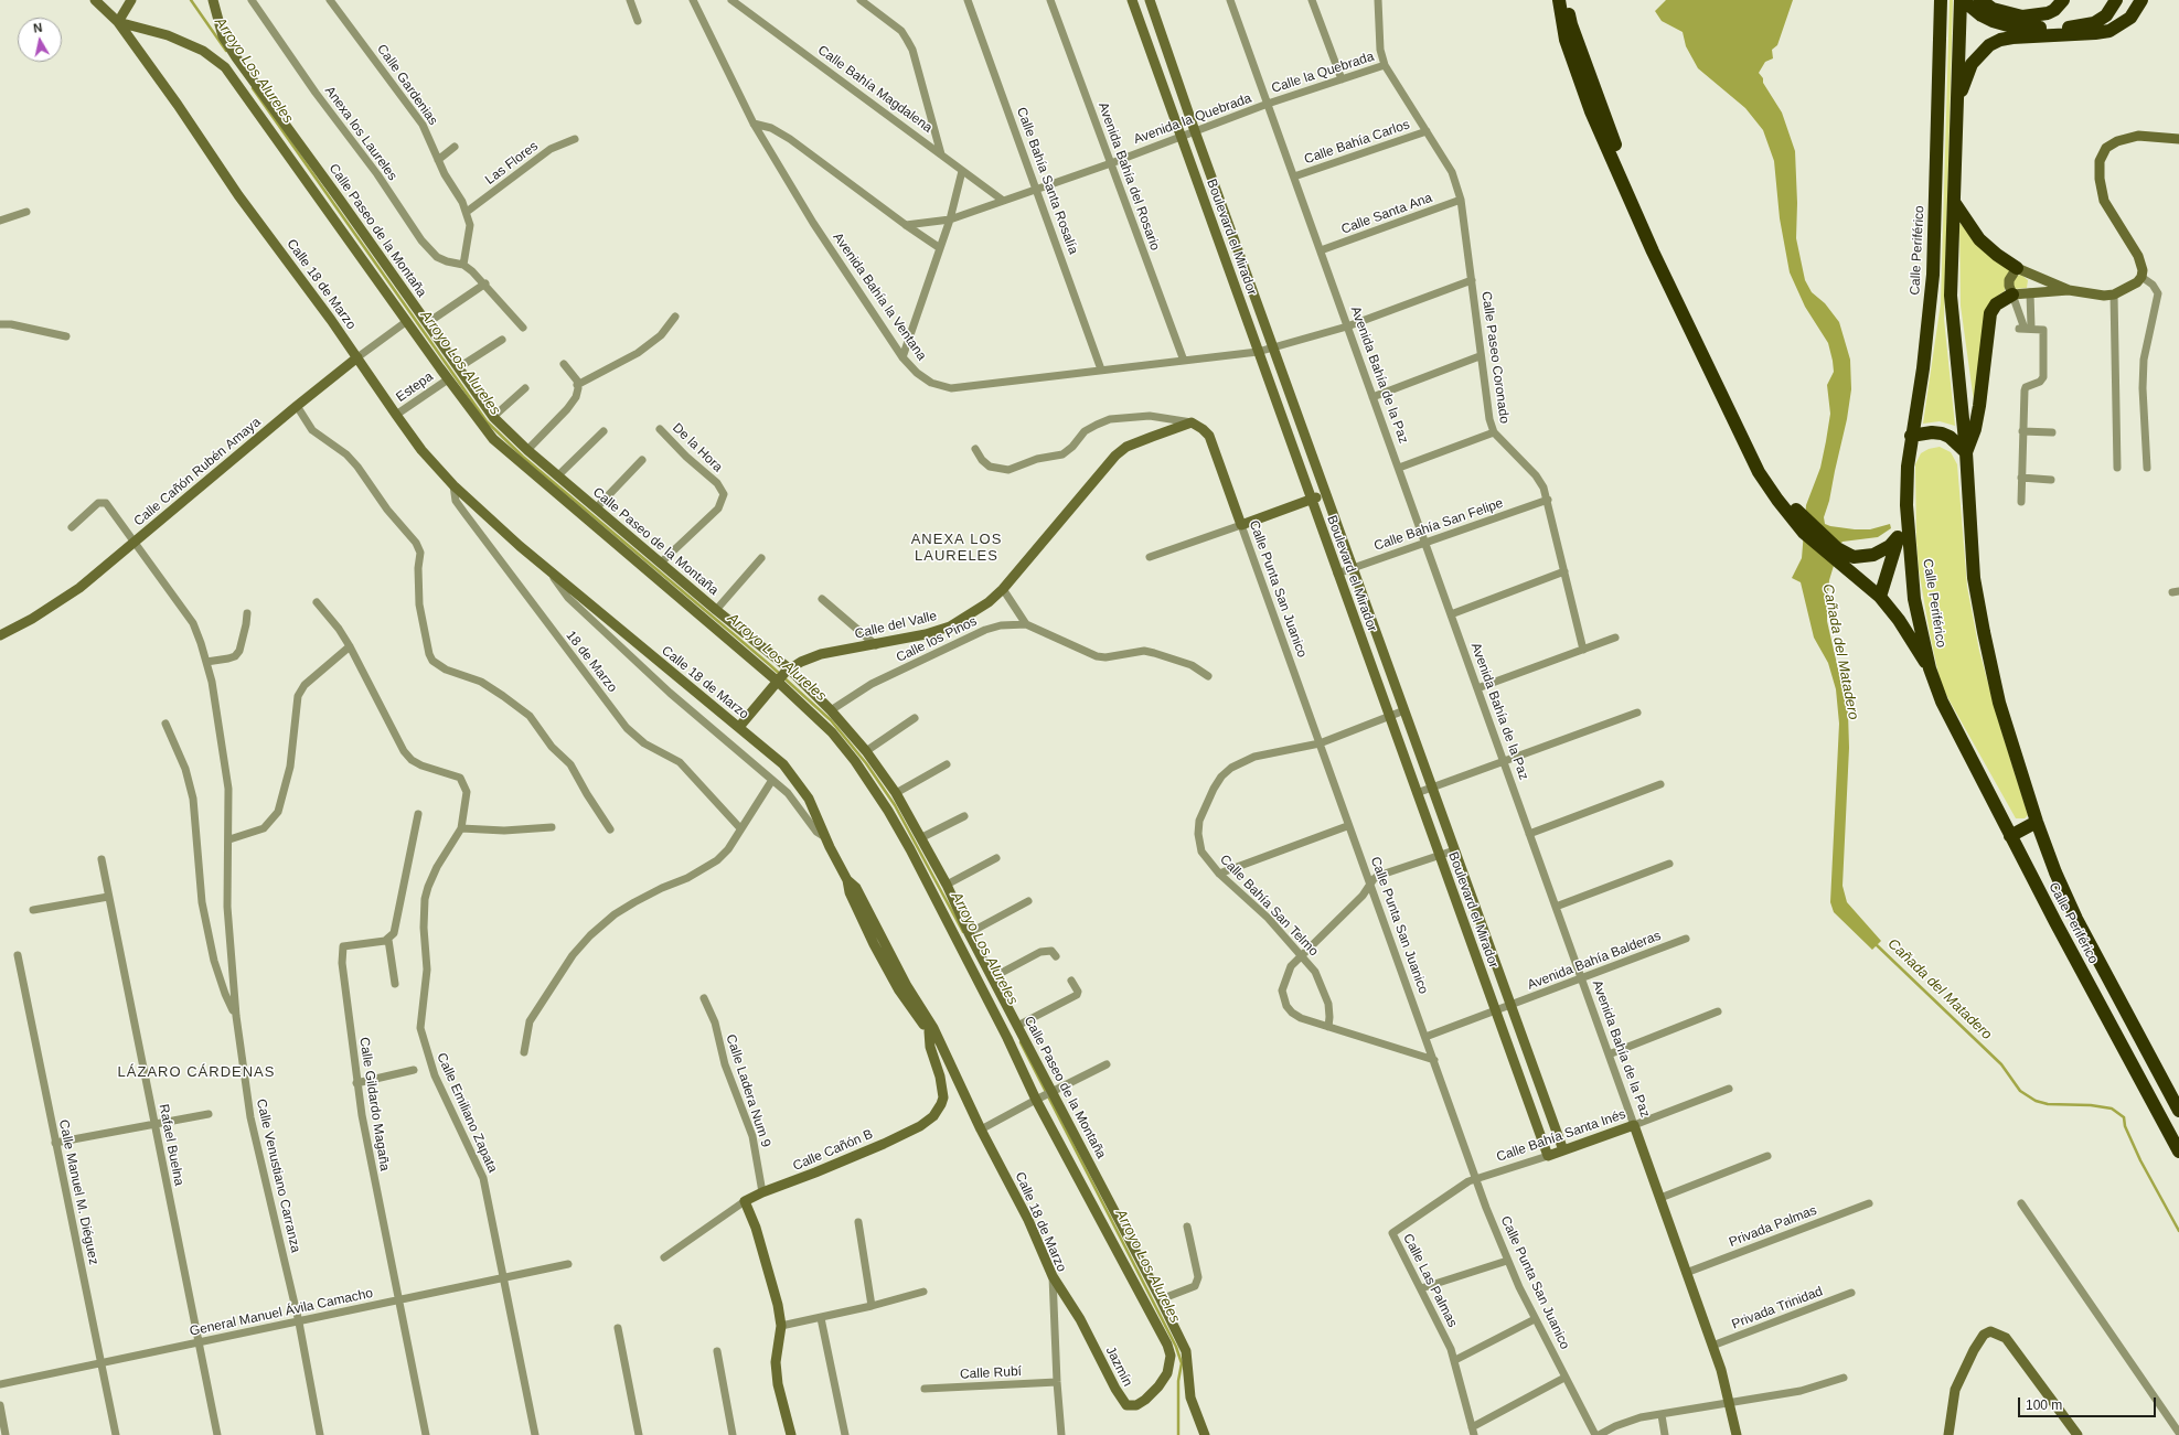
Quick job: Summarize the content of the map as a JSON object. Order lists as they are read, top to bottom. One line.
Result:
{"streets":{"highway":["Calle Periférico"],"main road":["Calle Paseo de la Montaña","Boulevard el Mirador","Calle 18 de Marzo","Avenida Bahía de la Paz","Calle Cañón Rubén Amaya","Calle Punta San Juanico","Calle del Valle","Calle Bahía Santa Inés","Calle Cañón B","Jazmín"],"street":["Calle la Quebrada","Calle Gardenias","Calle Bahía Magdalena","Avenida la Quebrada","Anexa los Laureles","Calle Bahía Carlos","Las Flores","Avenida Bahía del Rosario","Calle Bahía Santa Rosalía","Calle Santa Ana","Avenida Bahía la Ventana","Calle Paseo Coronado","Estepa","De la Hora","Calle Bahía San Felipe","Calle los Pinos","18 de Marzo","Calle Bahía San Telmo","Avenida Bahía Balderas","Calle Ladera Num 9","Calle Gildardo Magaña","Calle Emiliano Zapata","Rafael Buelna","Calle Venustiano Carranza","Calle Manuel M. Diéguez","Privada Palmas","Calle Las Palmas","Privada Trinidad","General Manuel Ávila Camacho","Calle Rubí"]},"crossings":[["Calle la Quebrada","Avenida la Quebrada"],["Calle la Quebrada","Calle Paseo Coronado"],["Calle la Quebrada","Avenida Bahía de la Paz"],["Calle Gardenias","Anexa los Laureles"],["Calle Gardenias","Las Flores"],["Calle Bahía Magdalena","Avenida la Quebrada"],["Avenida la Quebrada","Avenida Bahía del Rosario"],["Avenida la Quebrada","Calle Bahía Santa Rosalía"],["Avenida la Quebrada","Boulevard el Mirador"],["Avenida la Quebrada","Avenida Bahía de la Paz"],["Calle Bahía Carlos","Calle Paseo Coronado"],["Calle Bahía Carlos","Avenida Bahía de la Paz"],["Avenida Bahía del Rosario","Avenida Bahía la Ventana"],["Calle Bahía Santa Rosalía","Avenida Bahía la Ventana"],["Calle Santa Ana","Calle Paseo Coronado"],["Calle Santa Ana","Avenida Bahía de la Paz"],["Calle Paseo de la Montaña","Calle 18 de Marzo"],["Calle Paseo de la Montaña","Estepa"],["Calle Paseo de la Montaña","De la Hora"],["Calle Paseo de la Montaña","Calle Cañón Rubén Amaya"],["Calle Paseo de la Montaña","Calle del Valle"],["Calle Paseo de la Montaña","Calle los Pinos"],["Calle Paseo de la Montaña","Jazmín"],["Boulevard el Mirador","Avenida Bahía la Ventana"],["Boulevard el Mirador","Calle Bahía San Felipe"],["Boulevard el Mirador","Calle Bahía San Telmo"],["Boulevard el Mirador","Avenida Bahía Balderas"],["Boulevard el Mirador","Calle Bahía Santa Inés"],["Calle 18 de Marzo","Estepa"],["Calle 18 de Marzo","Calle Cañón Rubén Amaya"],["Calle 18 de Marzo","Calle del Valle"],["Calle 18 de Marzo","18 de Marzo"],["Calle 18 de Marzo","Calle Cañón B"],["Calle 18 de Marzo","Jazmín"],["Calle 18 de Marzo","Calle Rubí"],["Avenida Bahía la Ventana","Calle Paseo Coronado"],["Avenida Bahía la Ventana","Avenida Bahía de la Paz"],["Calle Paseo Coronado","Calle Bahía San Felipe"],["Avenida Bahía de la Paz","Calle Bahía San Felipe"],["Avenida Bahía de la Paz","Avenida Bahía Balderas"],["Avenida Bahía de la Paz","Calle Bahía Santa Inés"],["Avenida Bahía de la Paz","Privada Palmas"],["Avenida Bahía de la Paz","Privada Trinidad"],["Calle Cañón Rubén Amaya","Calle Venustiano Carranza"],["Calle Punta San Juanico","Calle del Valle"],["Calle Punta San Juanico","Calle Bahía San Telmo"],["Calle Punta San Juanico","Avenida Bahía Balderas"],["Calle Punta San Juanico","Calle Bahía Santa Inés"],["Calle Punta San Juanico","Calle Las Palmas"],["Calle Ladera Num 9","Calle Cañón B"],["Calle Gildardo Magaña","General Manuel Ávila Camacho"],["Calle Emiliano Zapata","General Manuel Ávila Camacho"],["Calle Bahía Santa Inés","Calle Las Palmas"],["Rafael Buelna","General Manuel Ávila Camacho"],["Calle Venustiano Carranza","General Manuel Ávila Camacho"],["Calle Manuel M. Diéguez","General Manuel Ávila Camacho"]],"districts":["ANEXA LOS LAURELES","LÁZARO CÁRDENAS"],"water":["Arroyo Los Alureles","Cañada del Matadero"],"scale_bar":"100 m","north":"top"}
